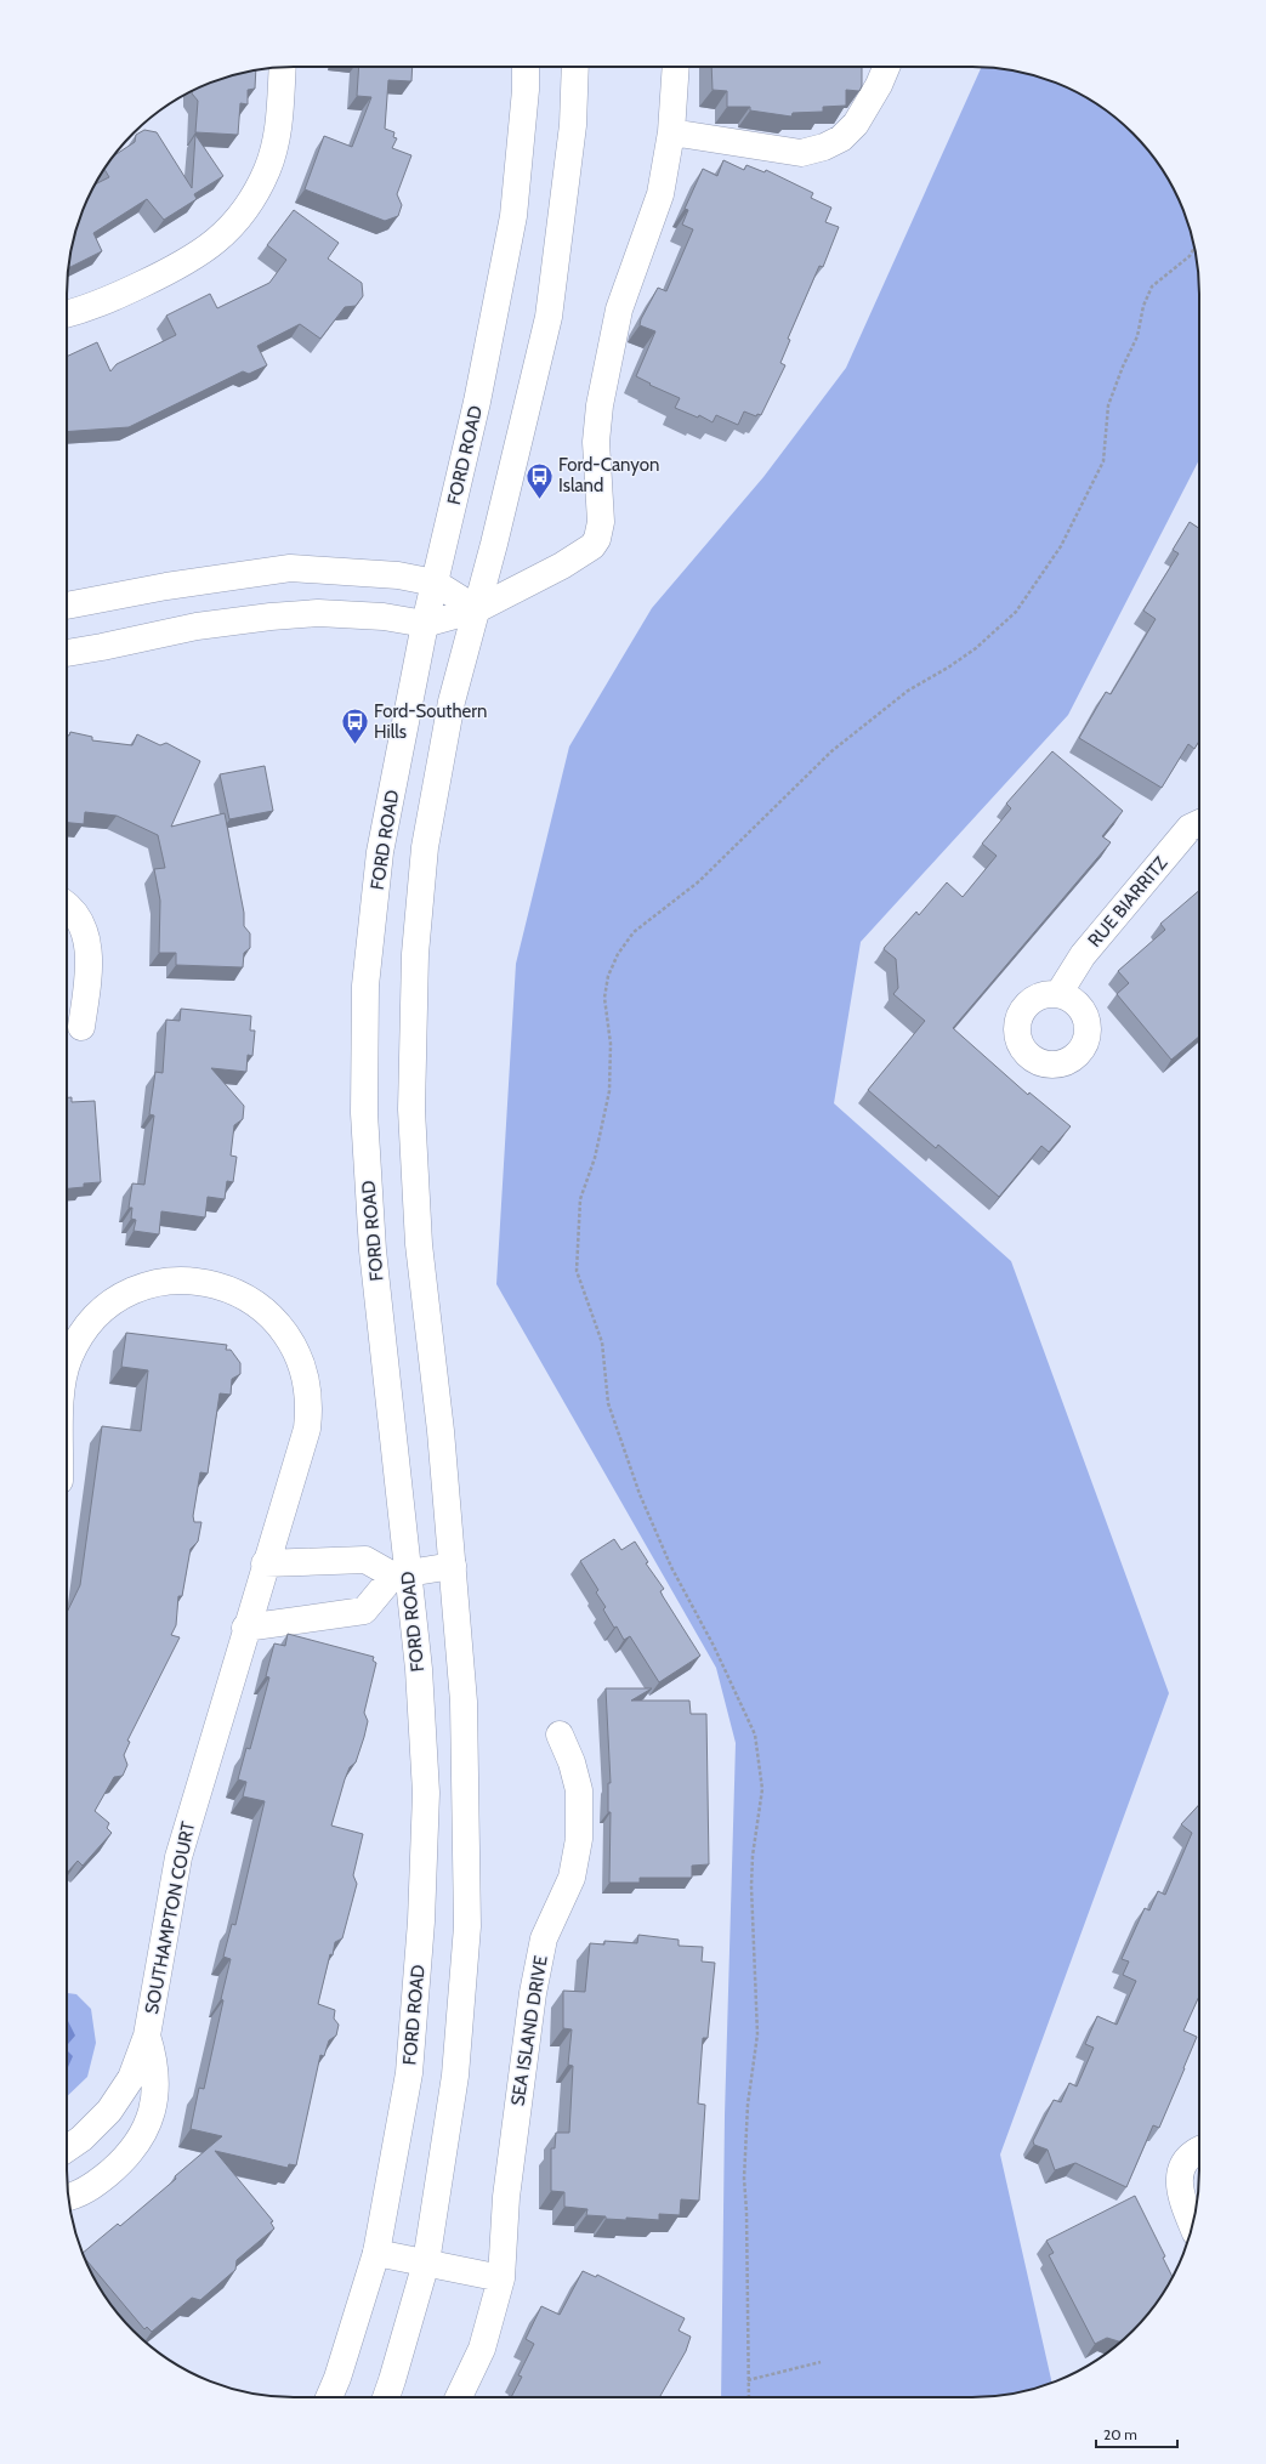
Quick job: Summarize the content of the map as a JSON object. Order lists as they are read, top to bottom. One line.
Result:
{"streets":{"street":["FORD ROAD","RUE BIARRITZ","SOUTHAMPTON COURT","SEA ISLAND DRIVE"]},"places":{"bus stop":["Ford-Canyon Island","Ford-Southern Hills"]},"scale_bar":"20 m"}
